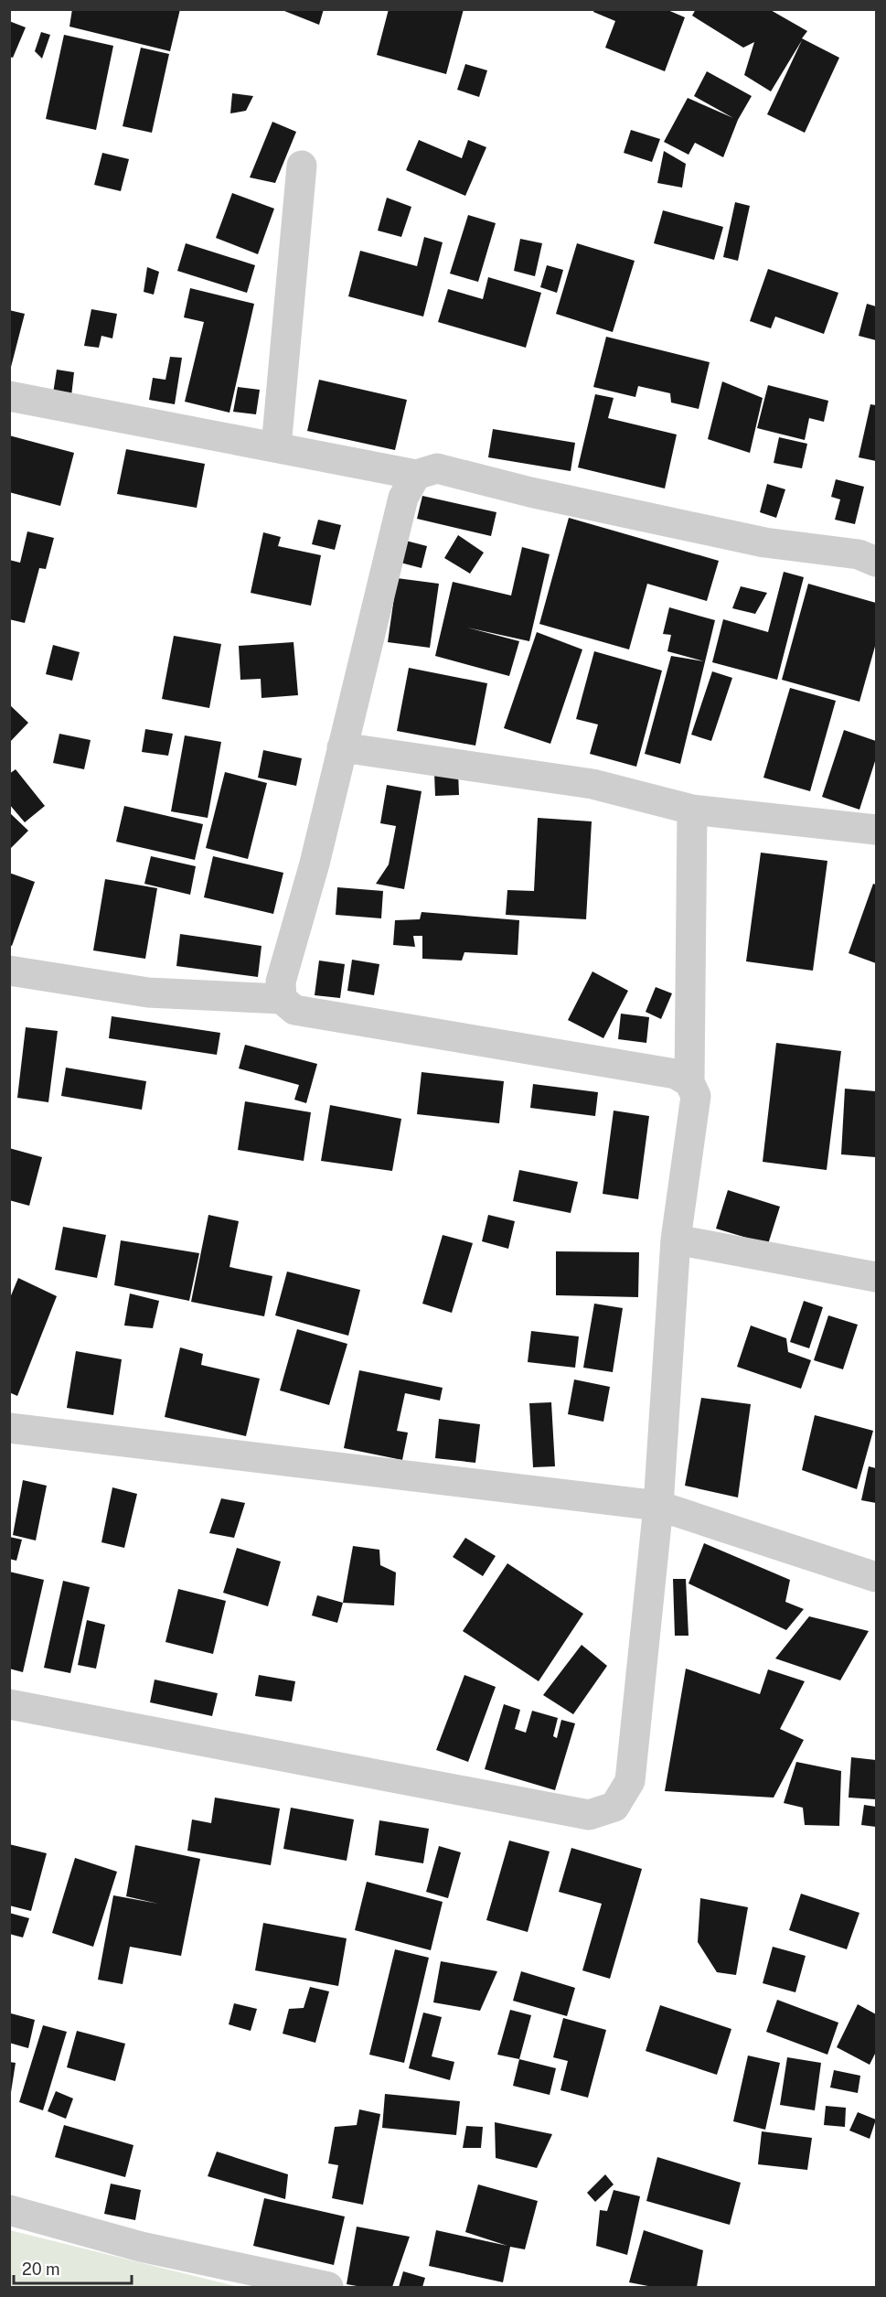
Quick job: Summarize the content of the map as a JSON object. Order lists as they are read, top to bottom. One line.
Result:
{"scale_bar":"20 m"}
